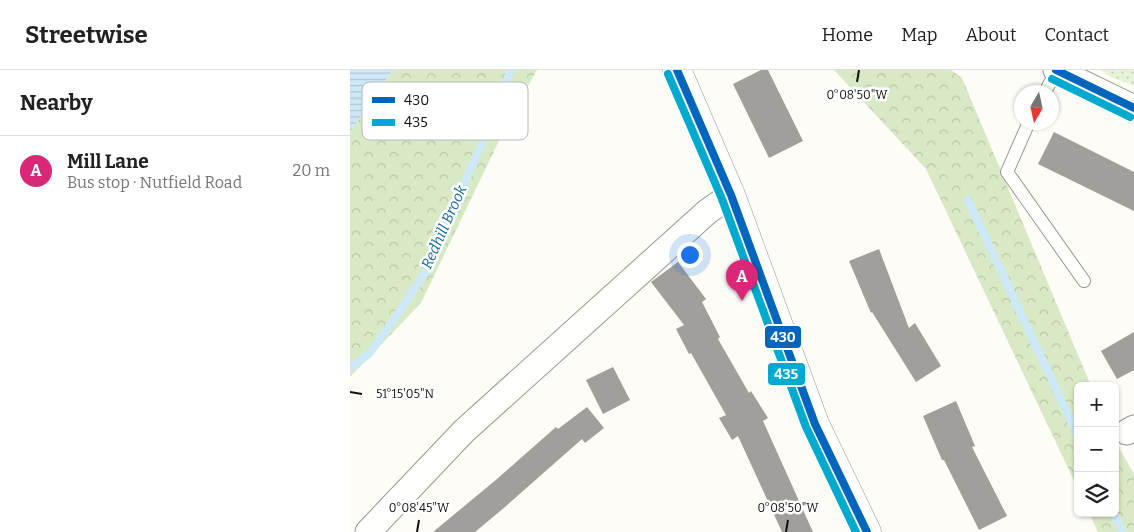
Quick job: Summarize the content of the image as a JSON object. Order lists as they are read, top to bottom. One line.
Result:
{"water":["Redhill Brook"],"lines":["transit line 430","transit line 435"],"legend":["430","435"],"north":"bottom","page":{"header":"Streetwise","nav":["Home","Map","About","Contact"],"heading":"Nearby","list":[{"mark":"A","name":"Mill Lane","note":"Bus stop · Nutfield Road","value":"20 m"}],"pins":"A","map_buttons":["+","−"]},"coordinates":["0°08'50\"W","51°15'05\"N","0°08'45\"W"]}
